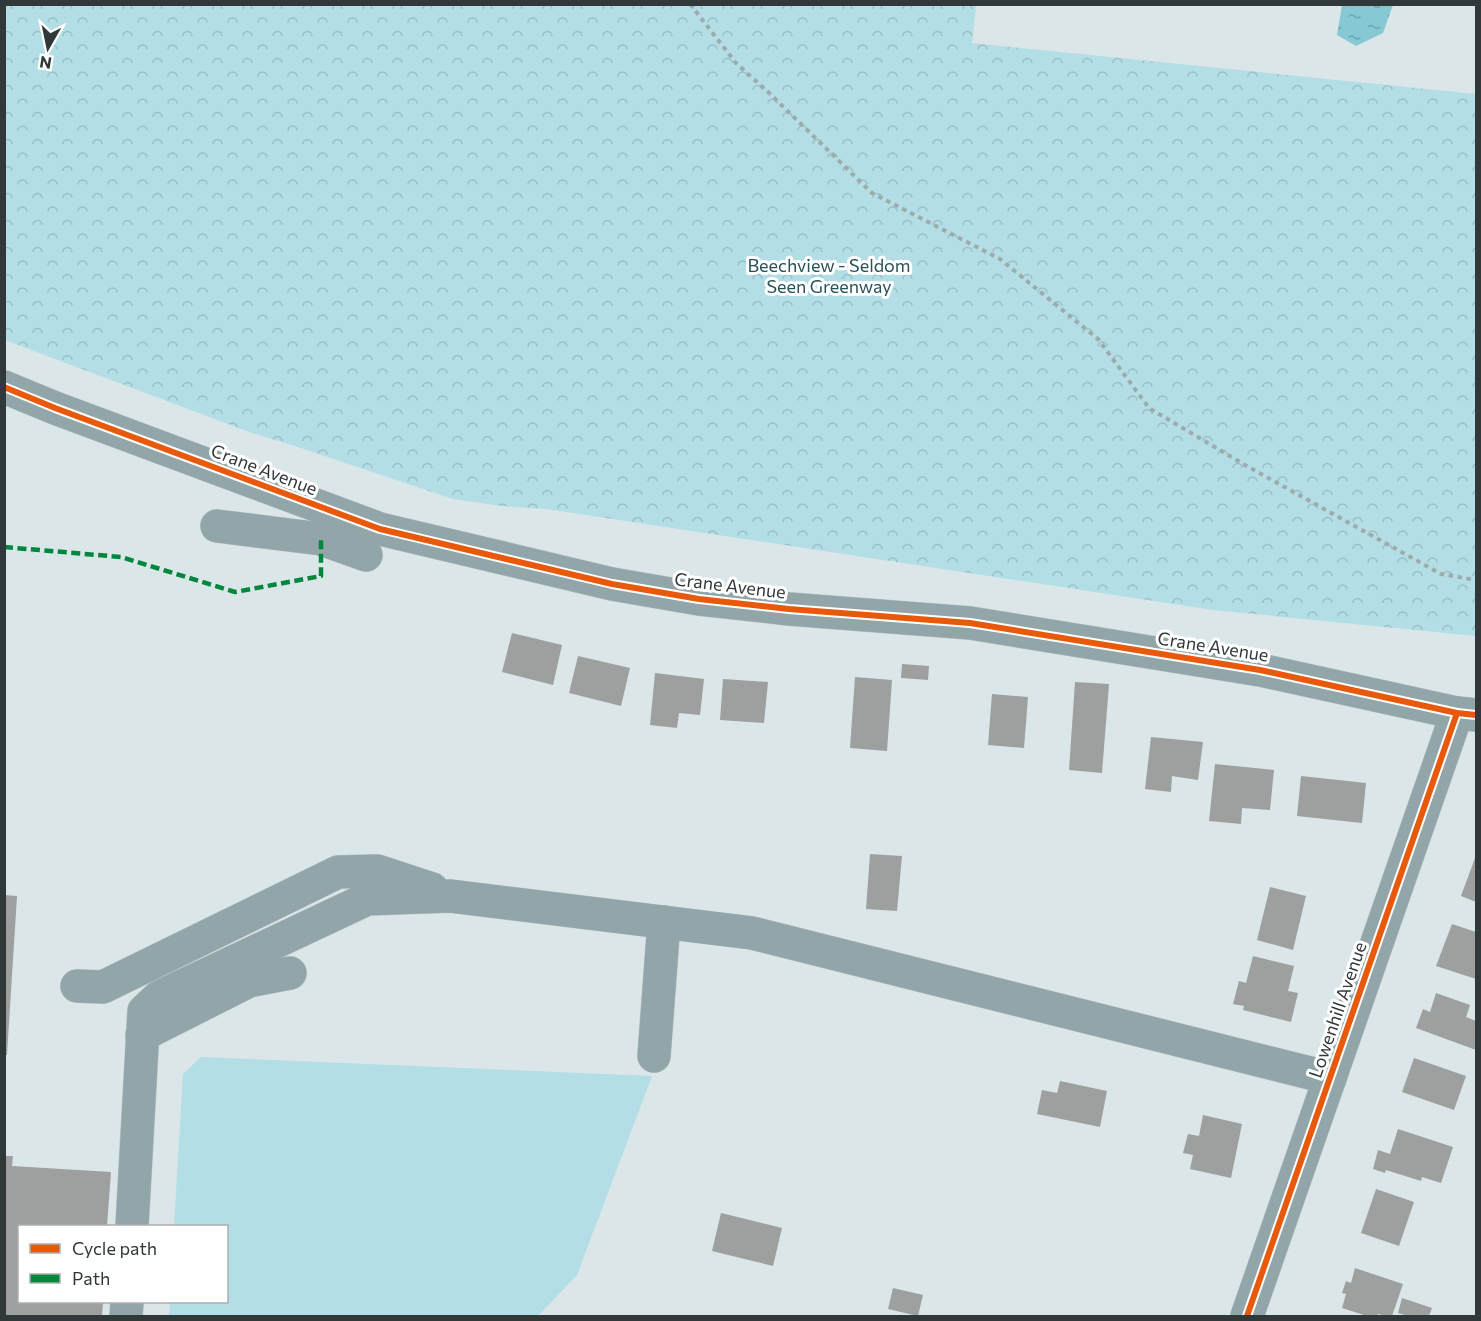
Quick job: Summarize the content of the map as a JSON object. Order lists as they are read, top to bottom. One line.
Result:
{"streets":{"street":["Crane Avenue","Lowenhill Avenue"]},"crossings":[["Crane Avenue","Lowenhill Avenue"]],"parks":["Beechview - Seldom Seen Greenway"],"legend":["Cycle path","Path"],"north":"bottom"}
